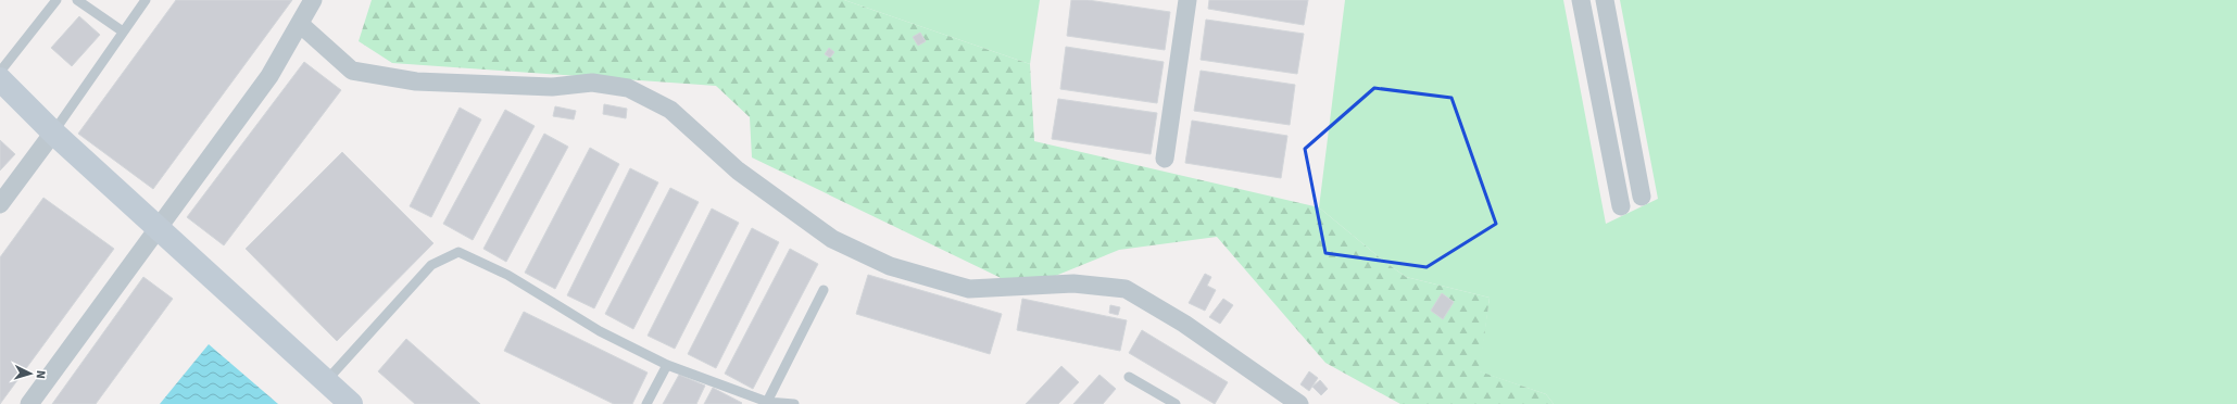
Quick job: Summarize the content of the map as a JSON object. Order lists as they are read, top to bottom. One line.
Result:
{"north":"right"}
